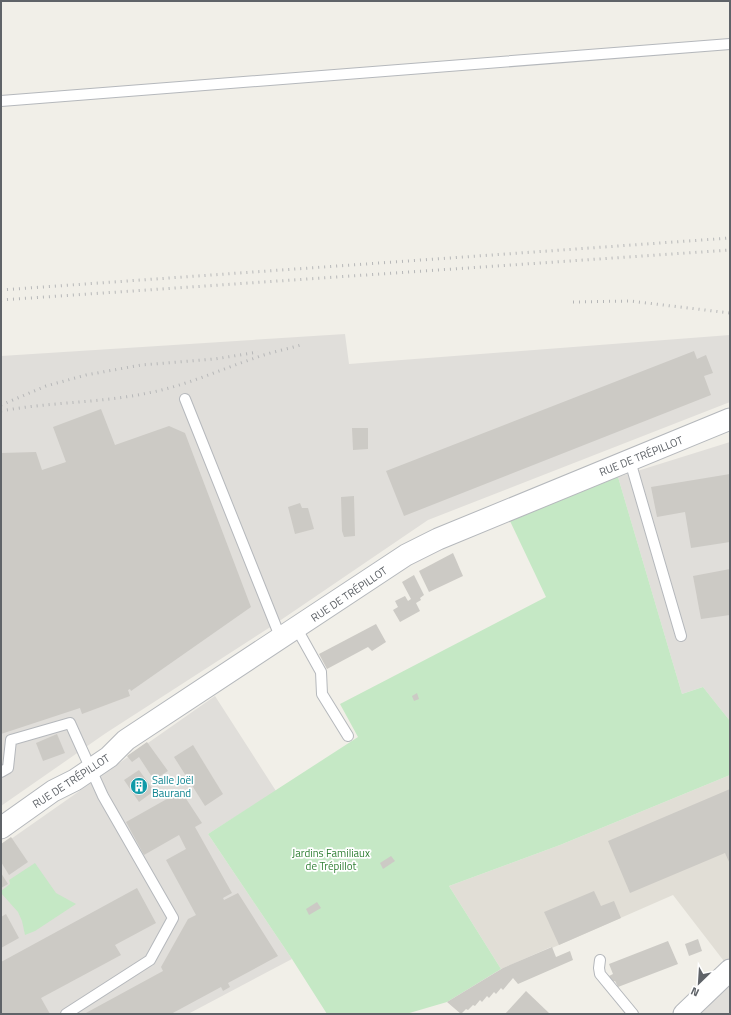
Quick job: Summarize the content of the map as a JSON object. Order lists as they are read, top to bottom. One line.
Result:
{"streets":{"street":["RUE DE TRÉPILLOT"]},"parks":["Jardins Familiaux de Trépillot"],"places":{"building":["Salle Joël Baurand"]},"north":"bottom left"}
